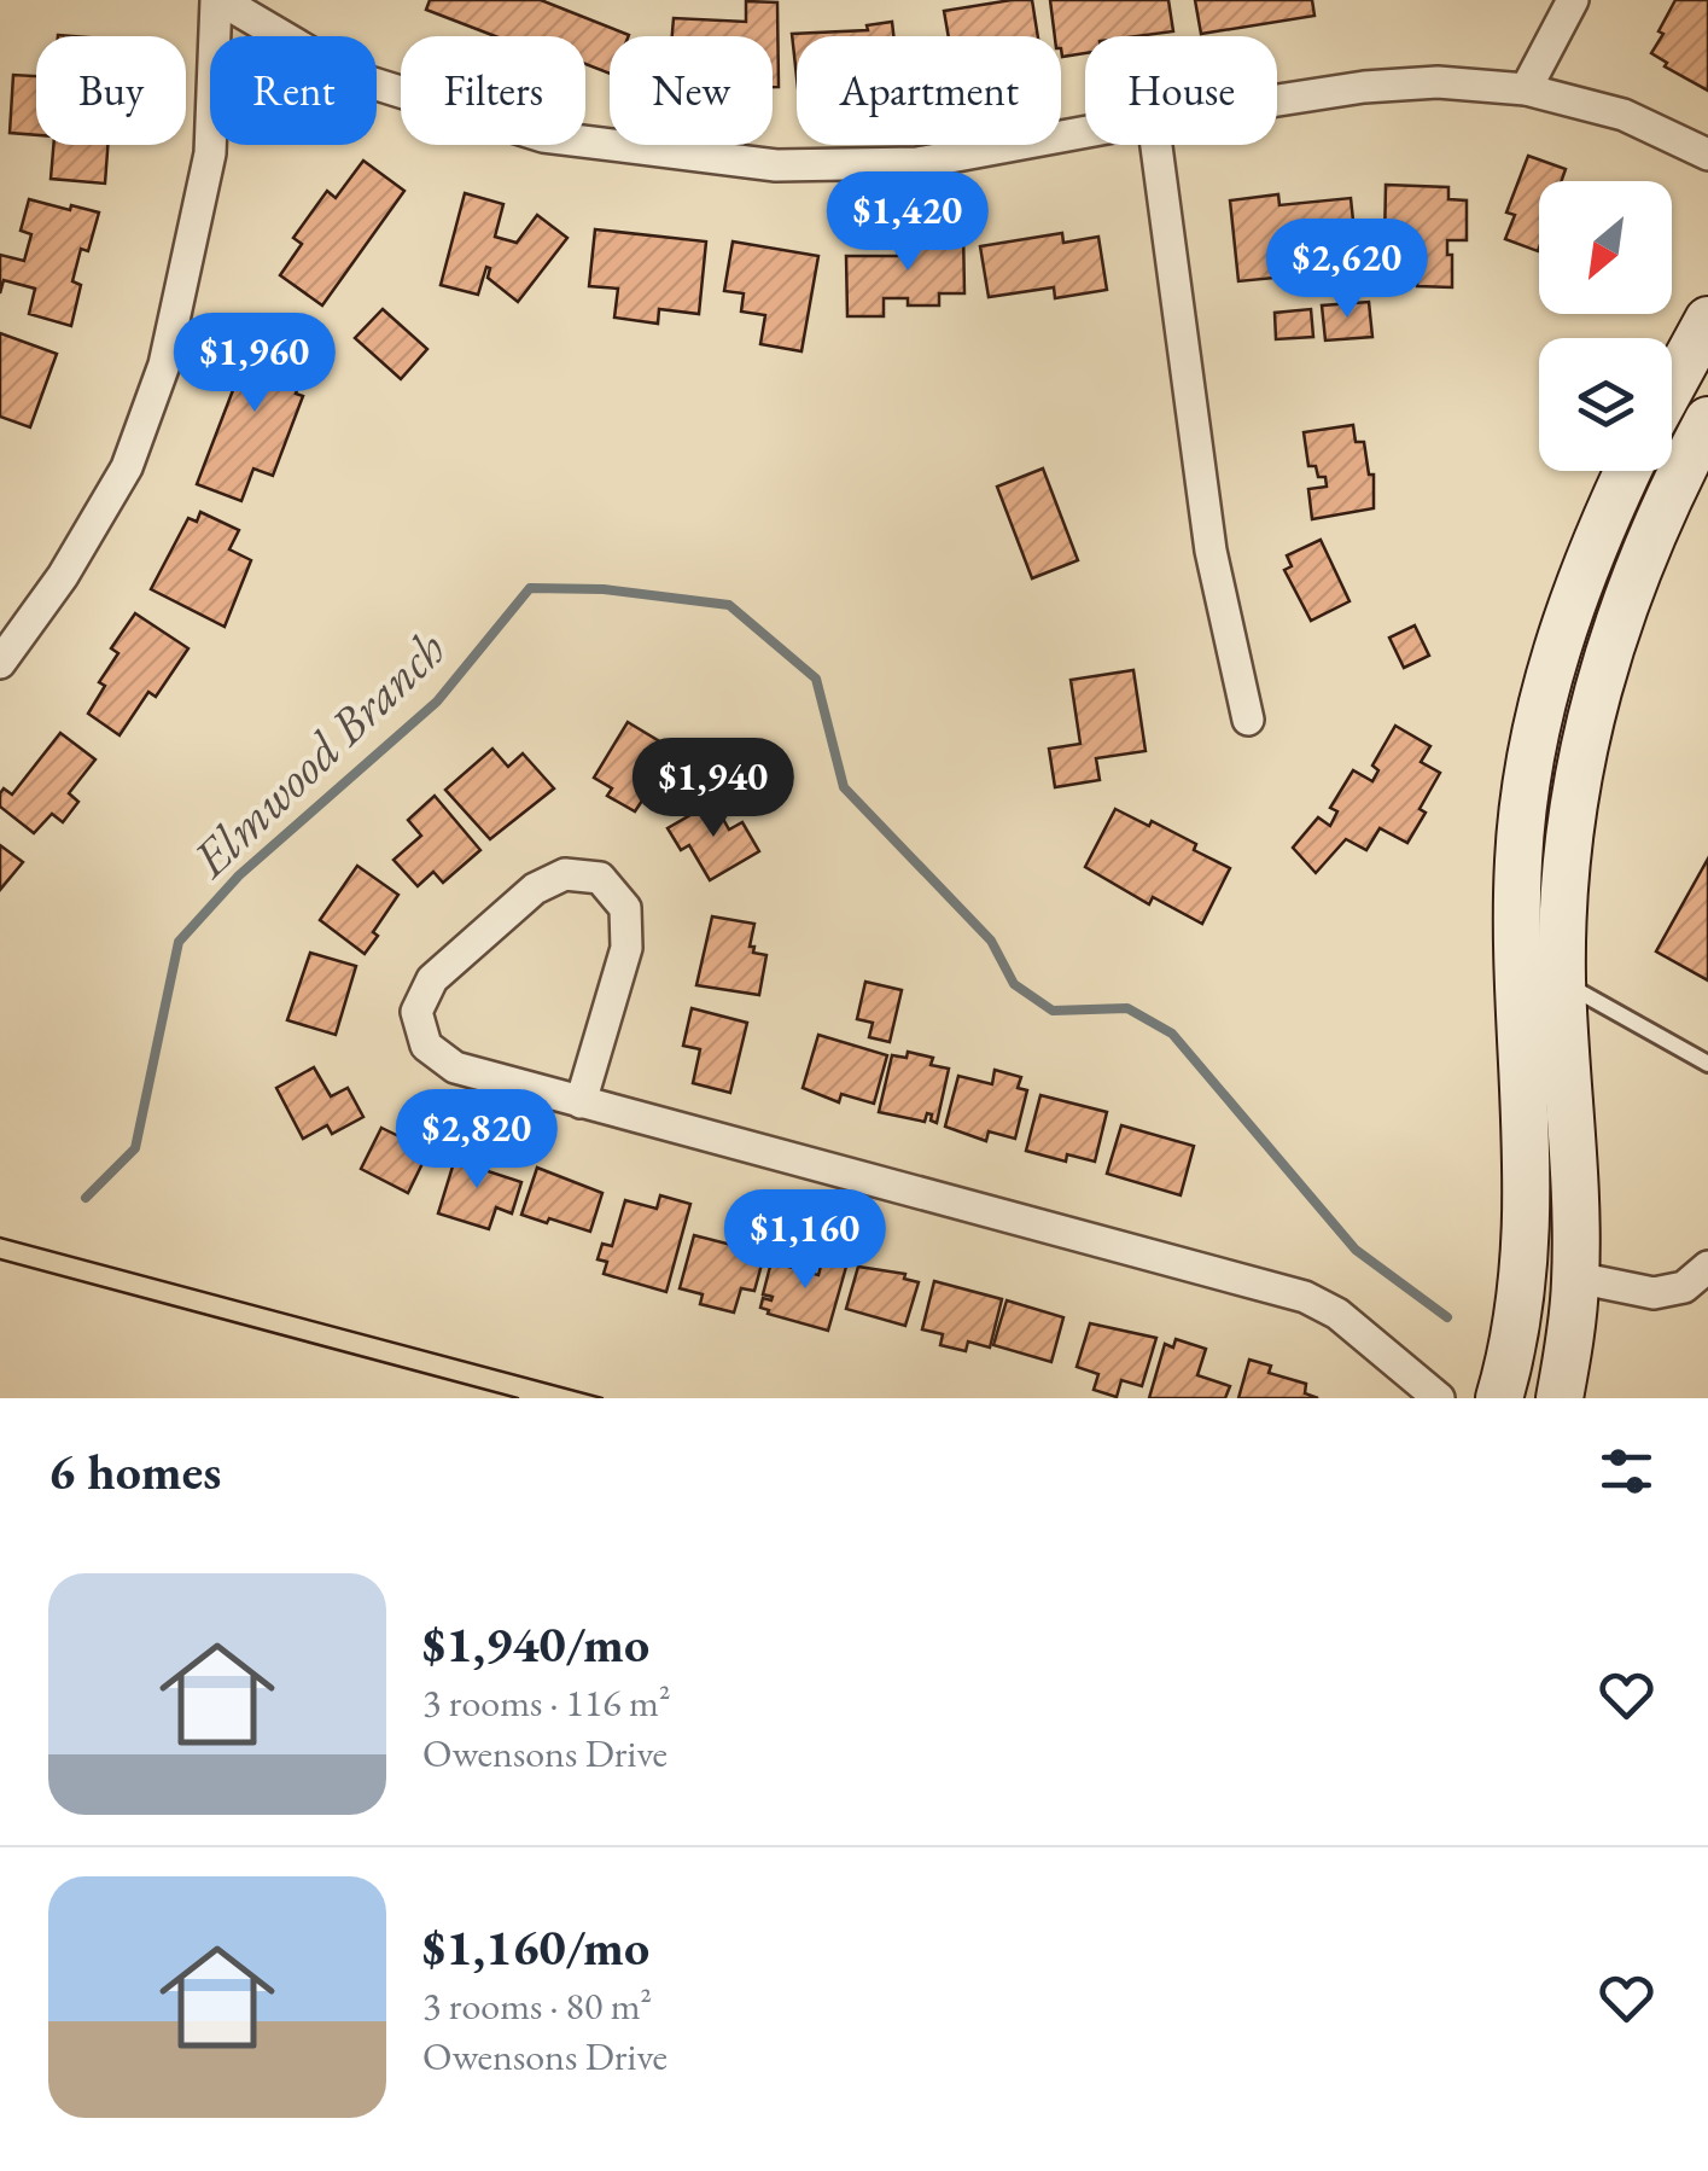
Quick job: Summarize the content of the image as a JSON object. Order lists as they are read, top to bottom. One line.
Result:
{"water":["Elmwood Branch"],"north":"bottom left","page":{"chip":["Buy","Rent","Filters","New","Apartment","House"],"price":["$1,420","$2,620","$1,960","$1,940","$2,820","$1,160"],"heading":"6 homes","list":[{"name":"$1,940/mo","note":"3 rooms · 116 m² · Owensons Drive"},{"name":"$1,160/mo","note":"3 rooms · 80 m² · Owensons Drive"}]}}
